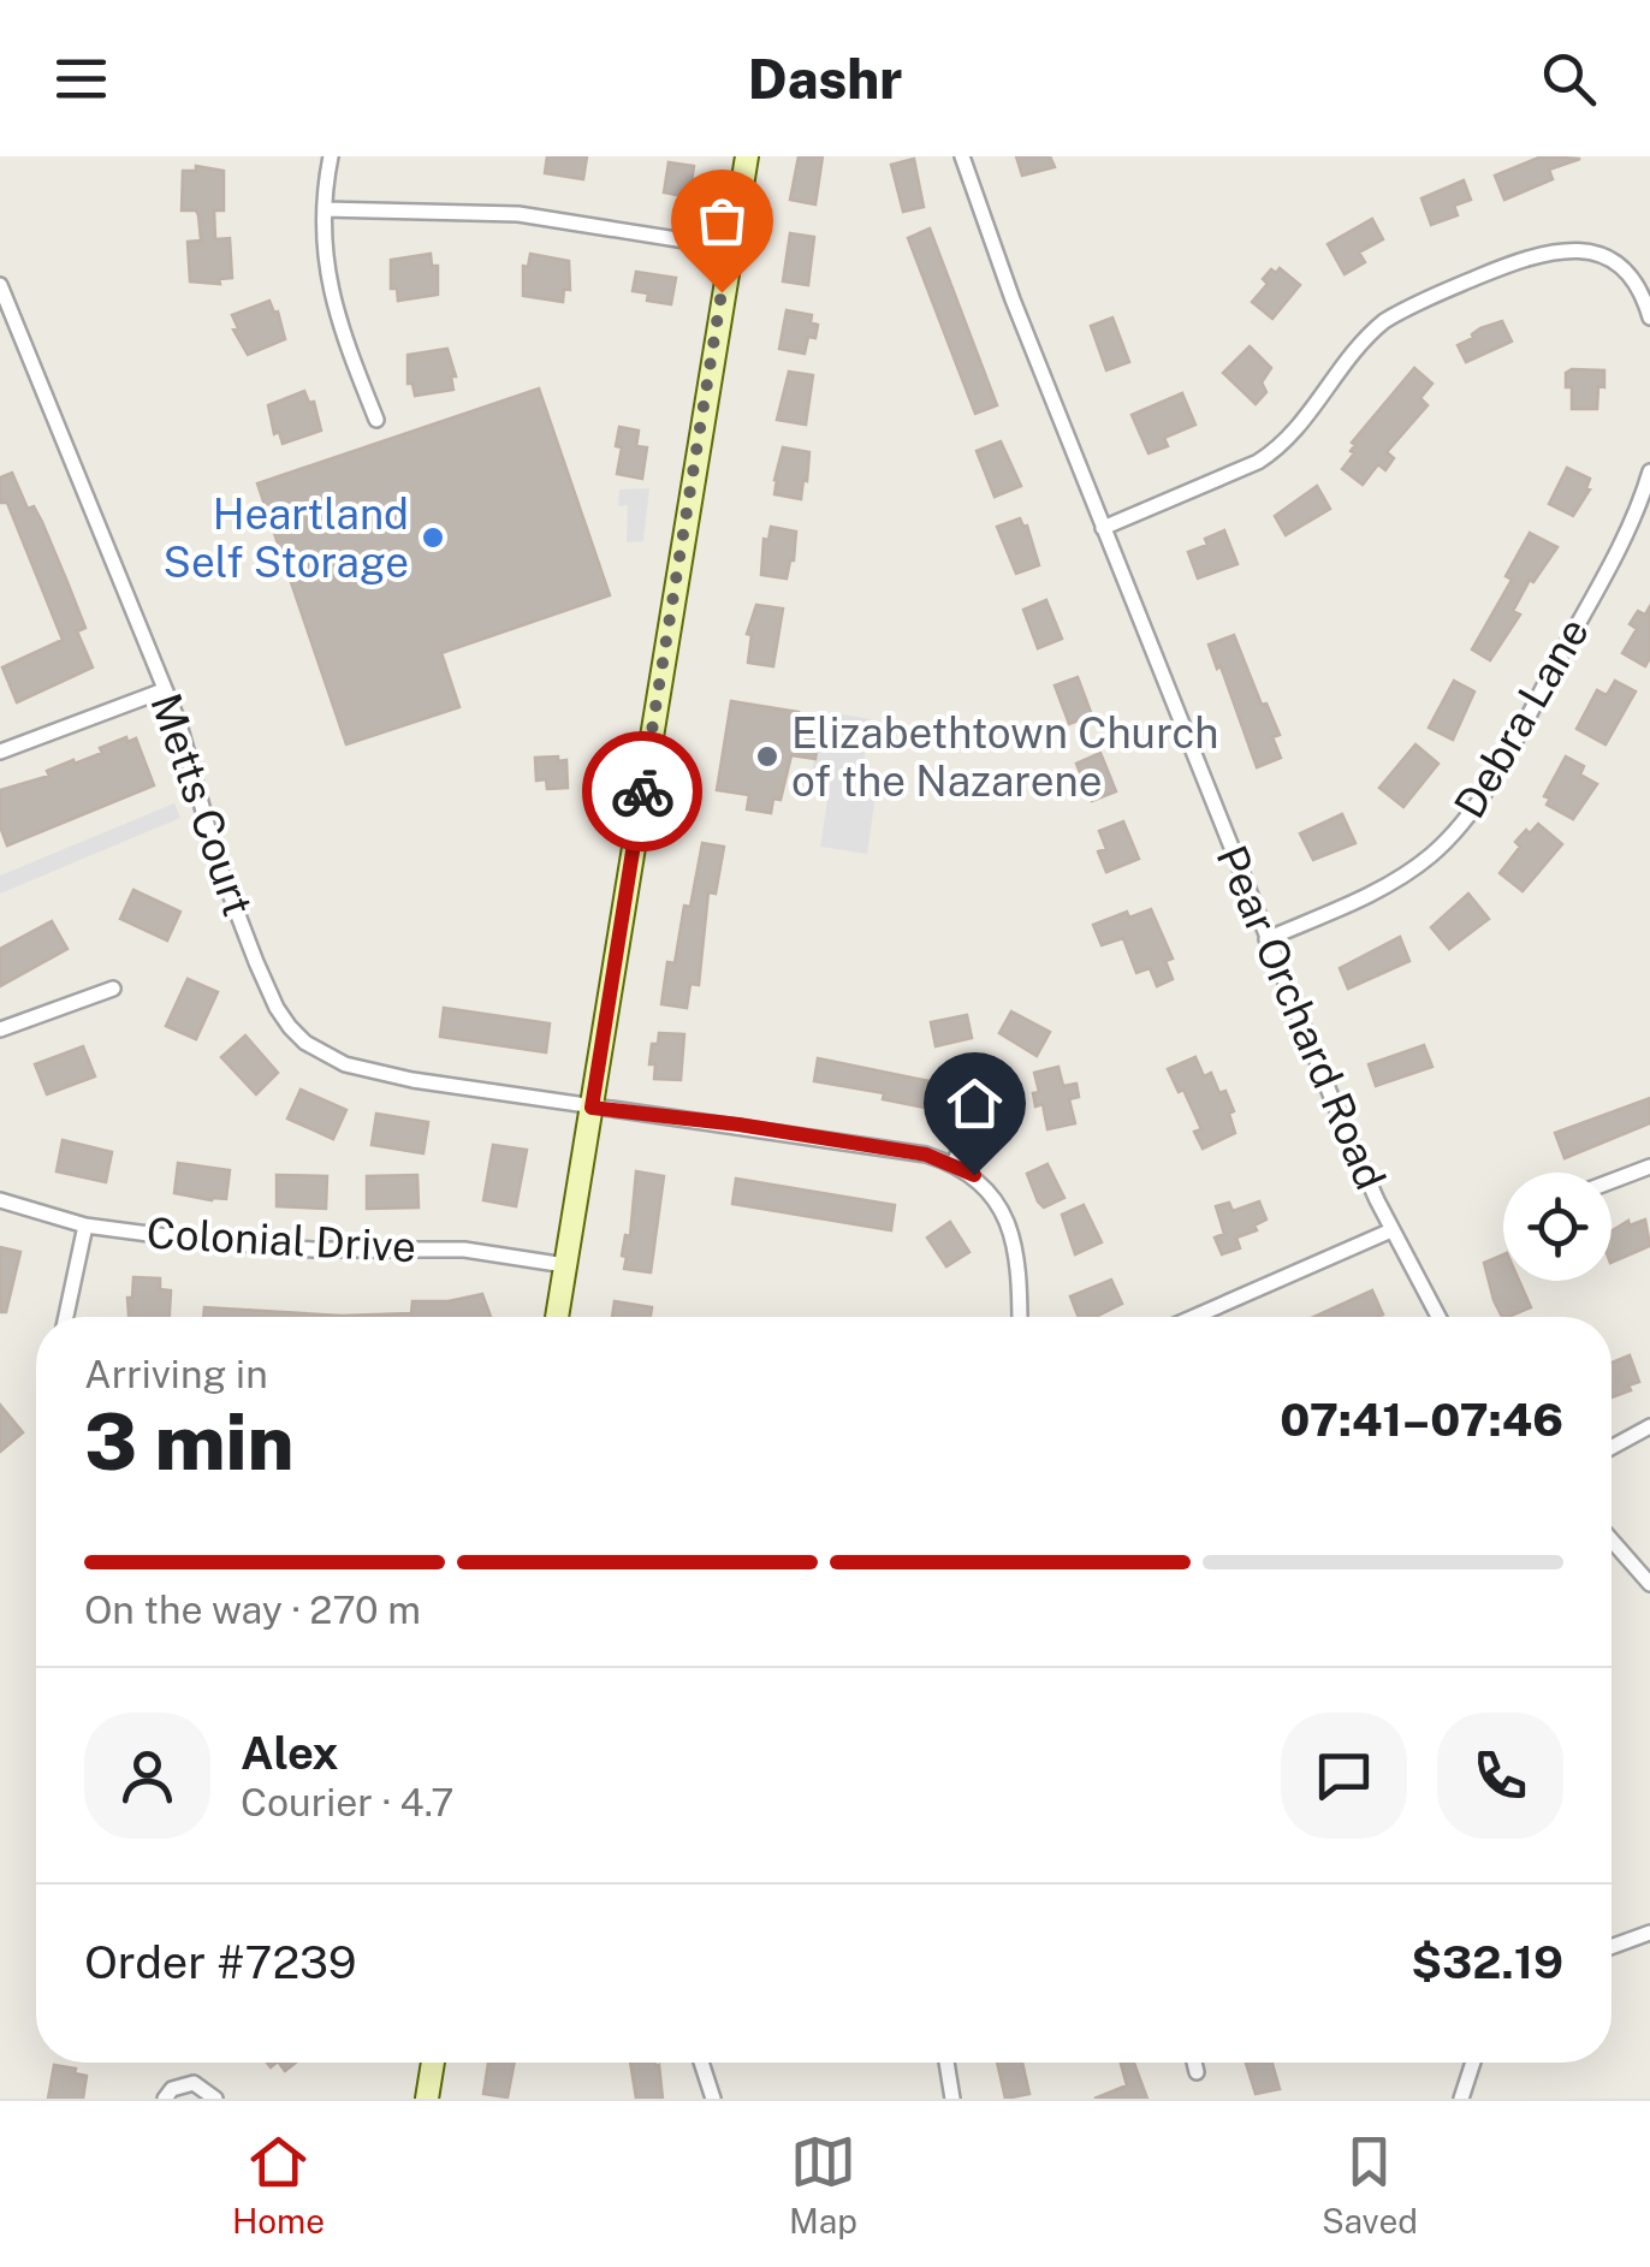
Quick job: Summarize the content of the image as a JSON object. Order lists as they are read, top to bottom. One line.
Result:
{"streets":{"street":["Debra Lane","Metts Court","Pear Orchard Road","Colonial Drive"]},"crossings":[["Debra Lane","Pear Orchard Road"]],"places":["Heartland Self Storage","Elizabethtown Church of the Nazarene"],"page":{"header":"Dashr","heading":["3 min","Arriving in","07:41–07:46"],"panel":["Alex","Courier · 4.7","Order #7239","$32.19"],"bar":"On the way · 270 m","tabs":["Home","Map","Saved"]}}
